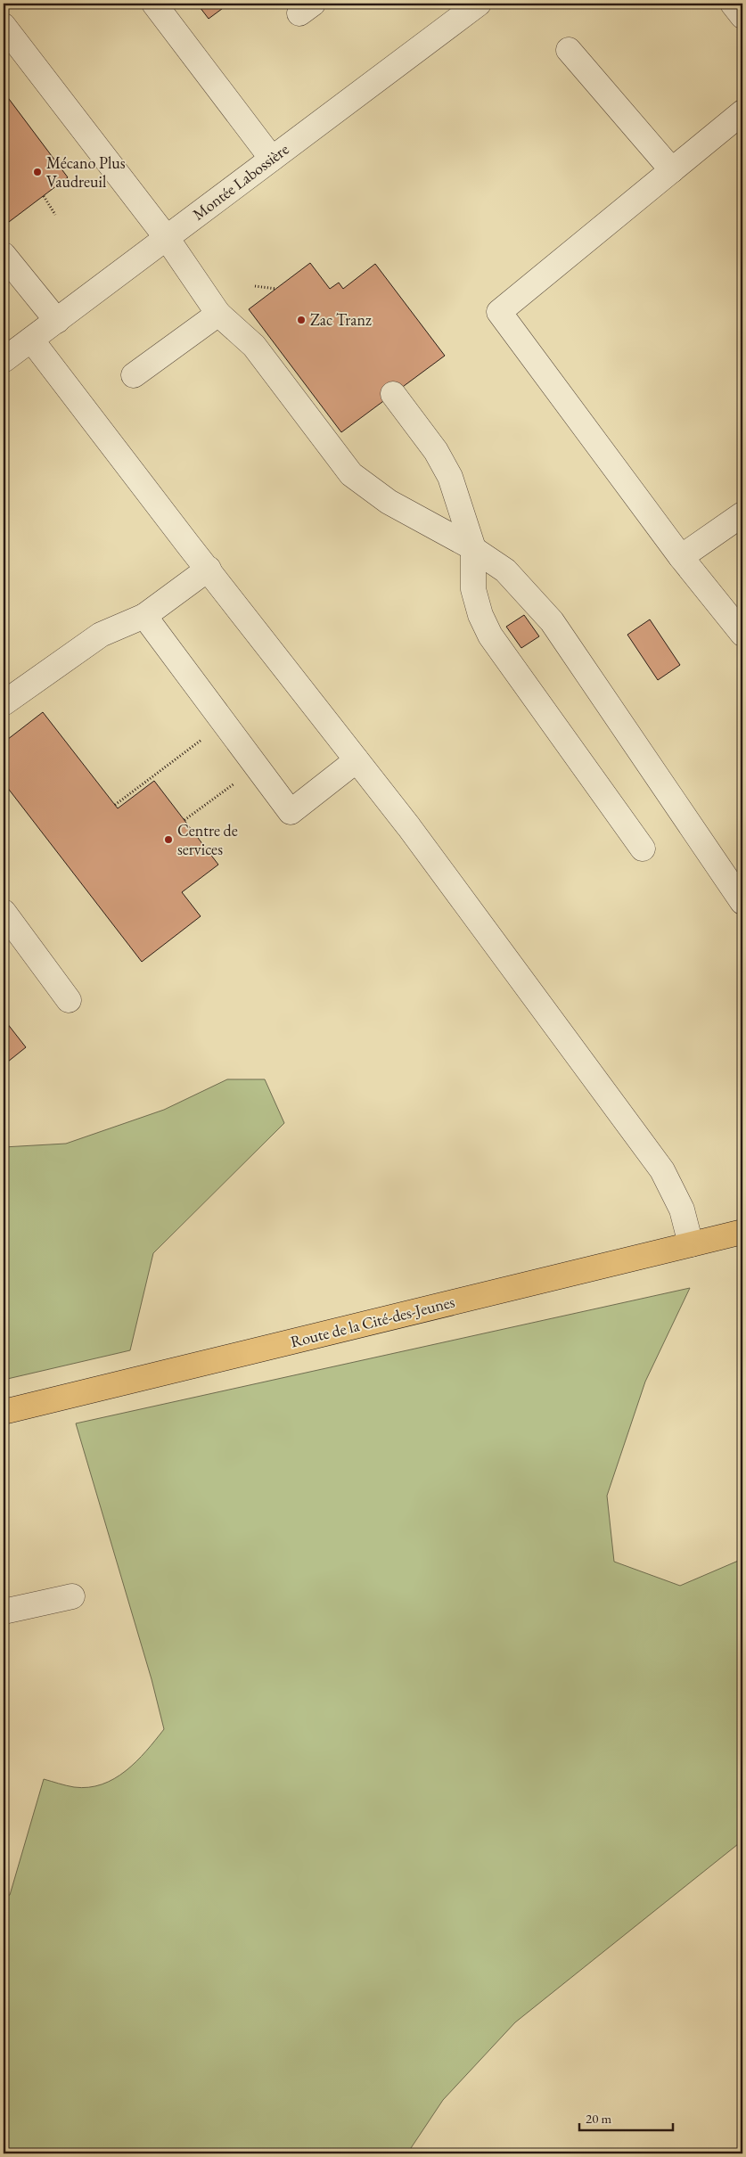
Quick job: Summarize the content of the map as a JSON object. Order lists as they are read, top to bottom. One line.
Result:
{"streets":{"main road":["Route de la Cité-des-Jeunes"],"street":["Montée Labossière"]},"places":["Mécano Plus Vaudreuil","Zac Tranz","Centre de services"],"scale_bar":"20 m"}
